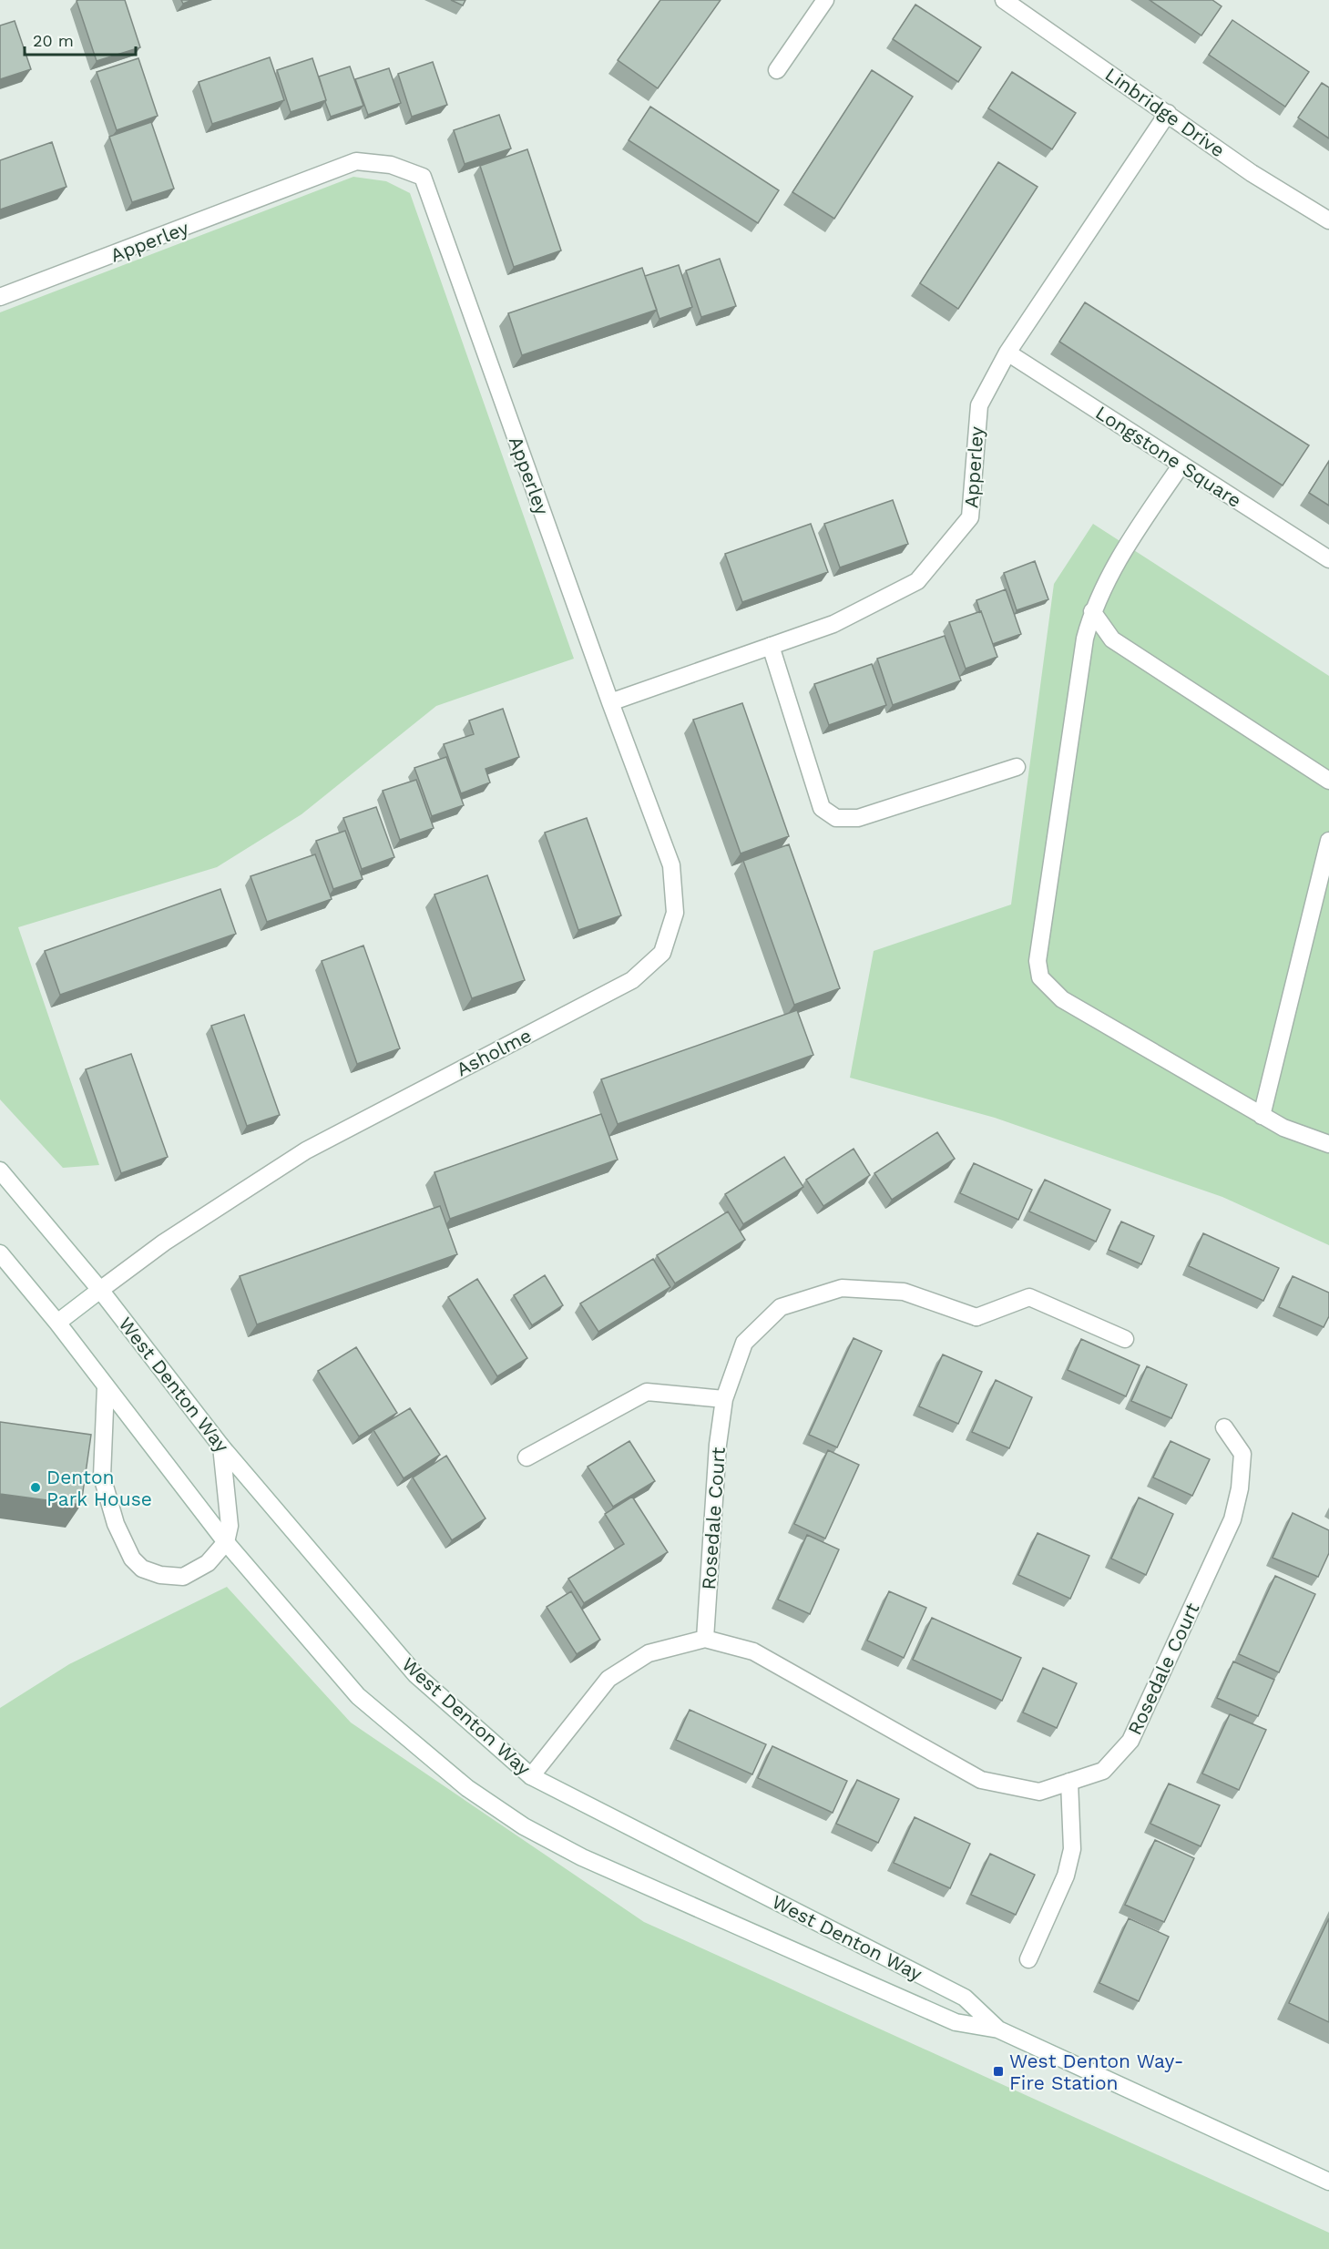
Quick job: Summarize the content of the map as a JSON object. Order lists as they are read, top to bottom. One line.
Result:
{"streets":{"street":["Linbridge Drive","Apperley","Longstone Square","Asholme","West Denton Way","Rosedale Court"]},"crossings":[["Apperley","Longstone Square"],["Apperley","Asholme"],["Asholme","West Denton Way"],["West Denton Way","Rosedale Court"]],"places":{"other":["Denton Park House"],"transit":["West Denton Way- Fire Station"]},"scale_bar":"20 m"}
